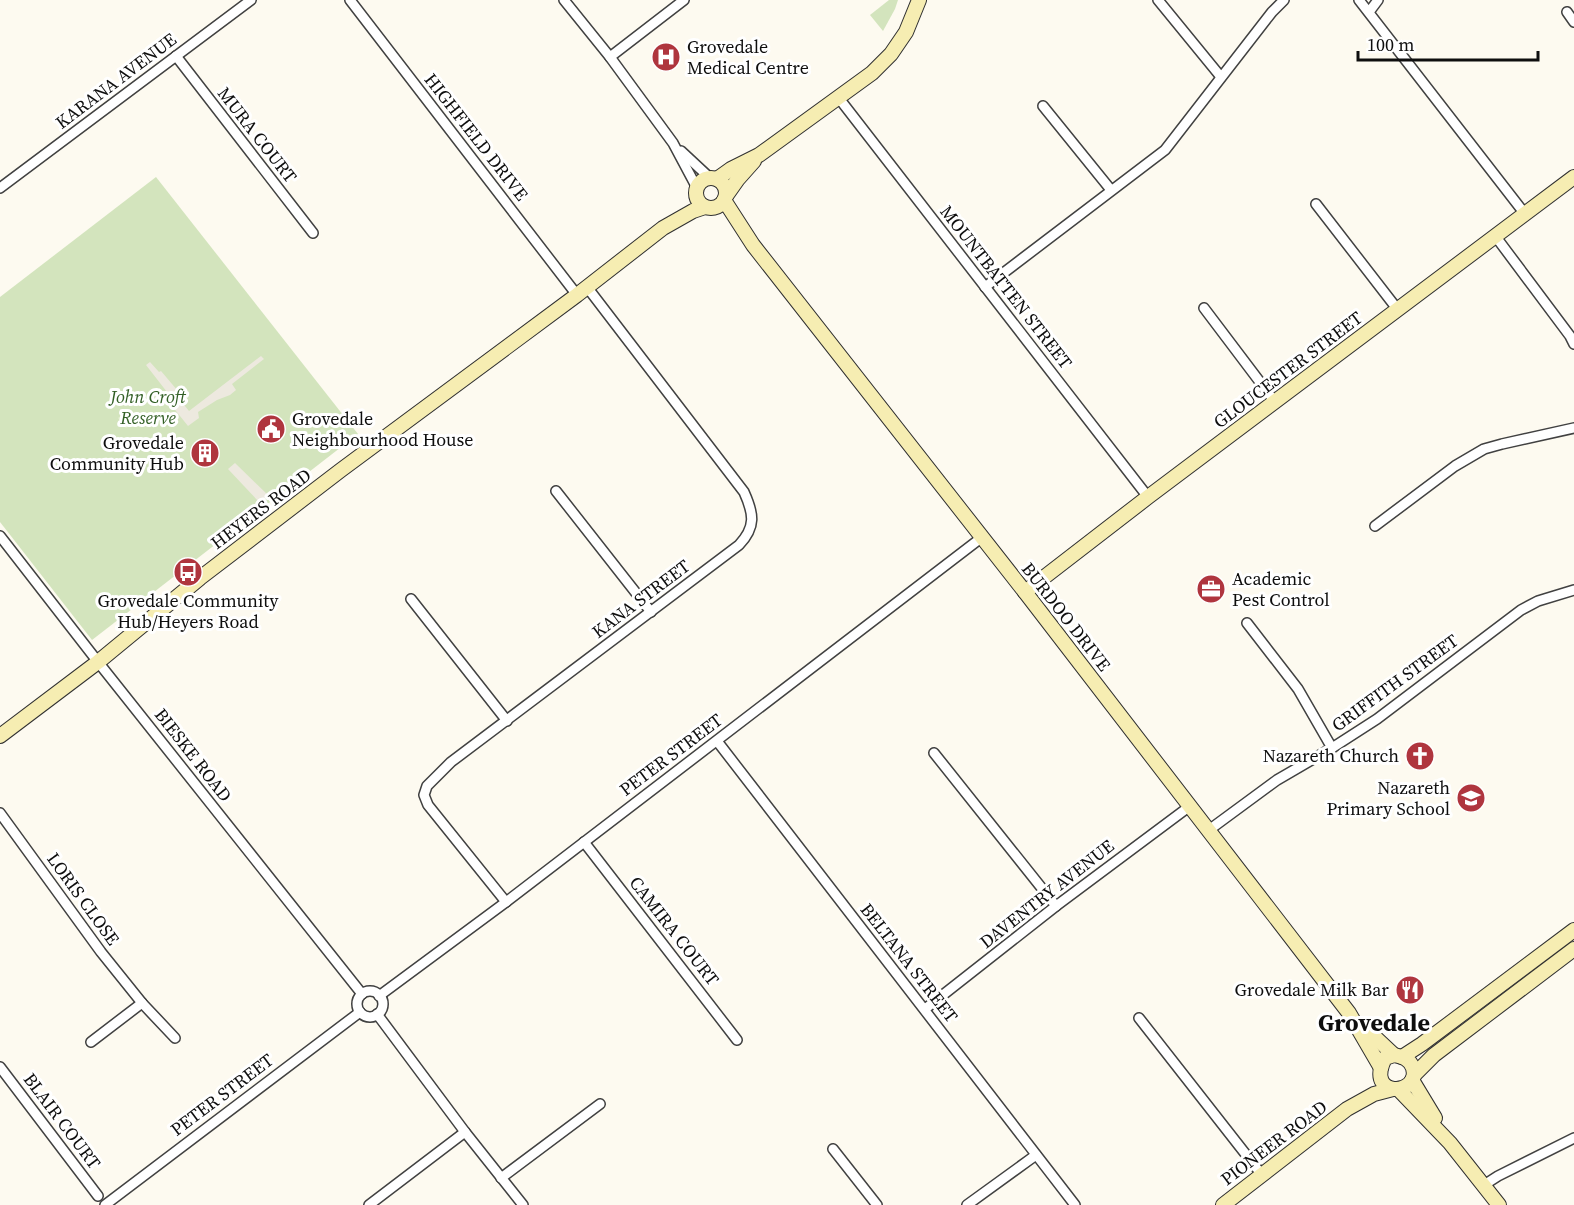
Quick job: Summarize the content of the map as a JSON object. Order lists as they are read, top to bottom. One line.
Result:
{"streets":{"street":["KARANA AVENUE","MURA COURT","HIGHFIELD DRIVE","MOUNTBATTEN STREET","GLOUCESTER STREET","HEYERS ROAD","KANA STREET","BURDOO DRIVE","GRIFFITH STREET","BIESKE ROAD","PETER STREET","DAVENTRY AVENUE","LORIS CLOSE","CAMIRA COURT","BELTANA STREET","BLAIR COURT","PIONEER ROAD"]},"crossings":[["KARANA AVENUE","MURA COURT"],["HIGHFIELD DRIVE","HEYERS ROAD"],["HIGHFIELD DRIVE","KANA STREET"],["MOUNTBATTEN STREET","GLOUCESTER STREET"],["MOUNTBATTEN STREET","HEYERS ROAD"],["GLOUCESTER STREET","BURDOO DRIVE"],["HEYERS ROAD","KANA STREET"],["HEYERS ROAD","BURDOO DRIVE"],["HEYERS ROAD","BIESKE ROAD"],["KANA STREET","PETER STREET"],["BURDOO DRIVE","GRIFFITH STREET"],["BURDOO DRIVE","PETER STREET"],["BURDOO DRIVE","DAVENTRY AVENUE"],["BURDOO DRIVE","PIONEER ROAD"],["BIESKE ROAD","PETER STREET"],["PETER STREET","CAMIRA COURT"],["PETER STREET","BELTANA STREET"],["DAVENTRY AVENUE","BELTANA STREET"]],"districts":["Grovedale"],"parks":["John Croft Reserve"],"places":{"hospital":["Grovedale Medical Centre"],"public building":["Grovedale Neighbourhood House"],"building":["Grovedale Community Hub"],"bus stop":["Grovedale Community Hub/Heyers Road"],"office":["Academic Pest Control"],"church":["Nazareth Church"],"school or university":["Nazareth Primary School"],"restaurant":["Grovedale Milk Bar"]},"scale_bar":"100 m"}
